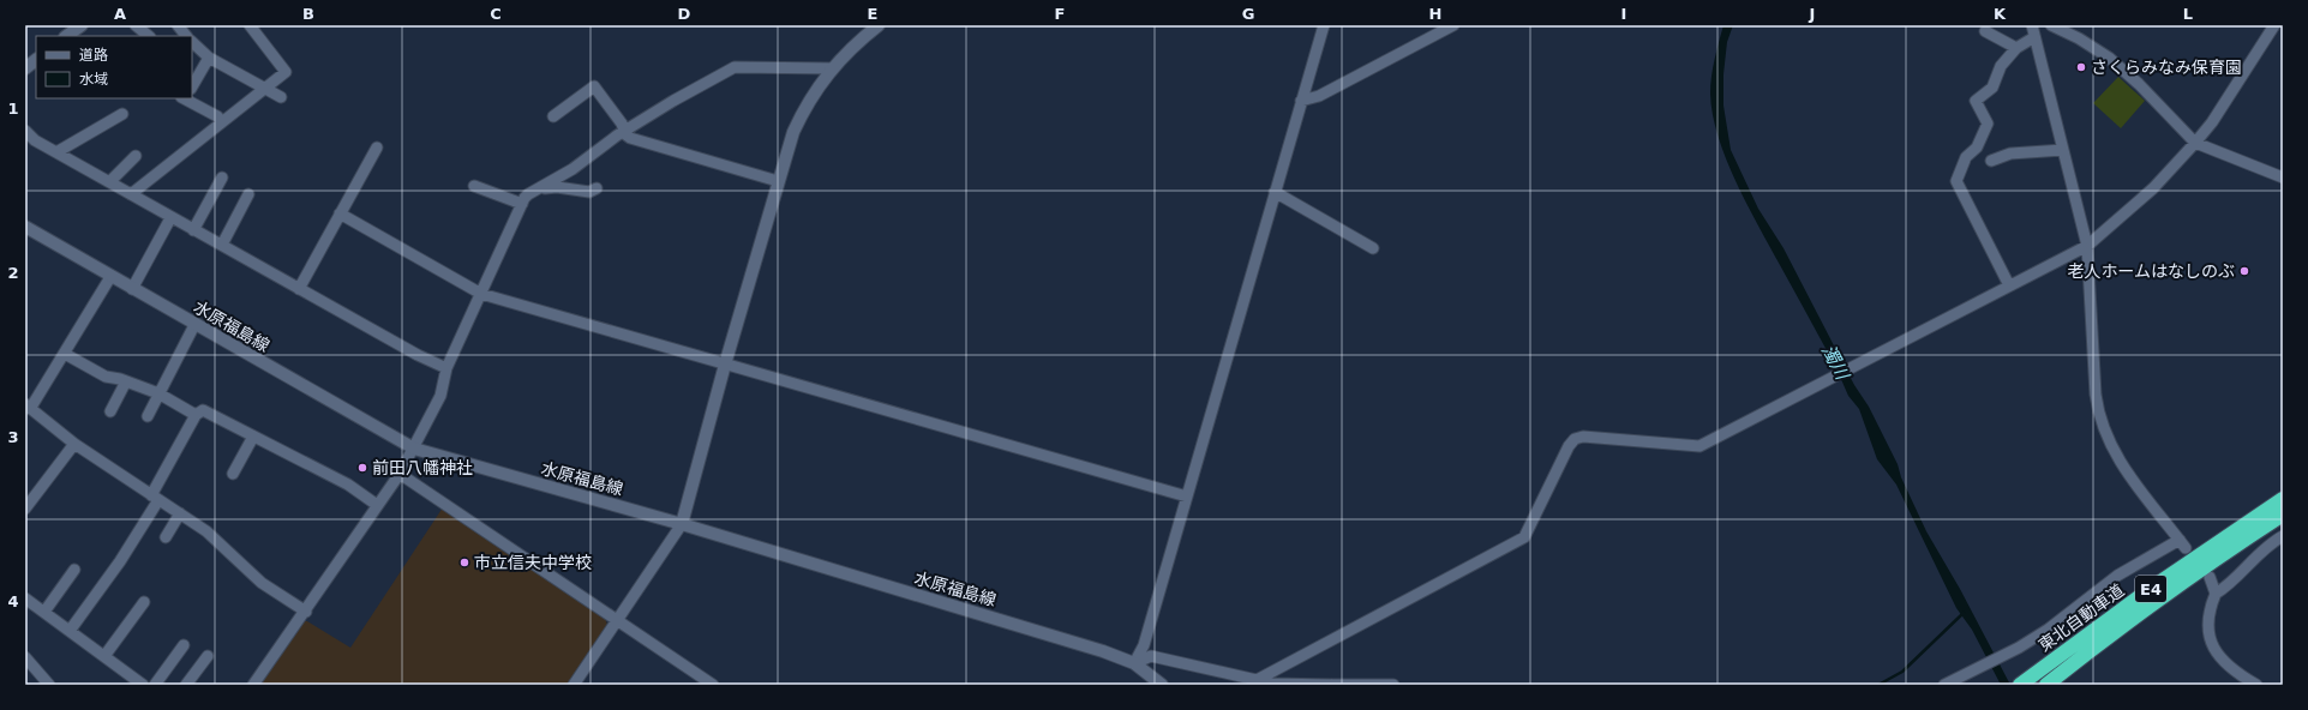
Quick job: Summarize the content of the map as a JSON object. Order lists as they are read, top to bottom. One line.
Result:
{"streets":{"highway":["E4","東北自動車道"],"main road":["水原福島線"]},"water":["濁川"],"places":["さくらみなみ保育園","老人ホームはなしのぶ","前田八幡神社","市立信夫中学校"],"legend":["道路","水域"],"grid":{"columns":["A","B","C","D","E","F","G","H","I","J","K","L"],"rows":["1","2","3","4"]}}
